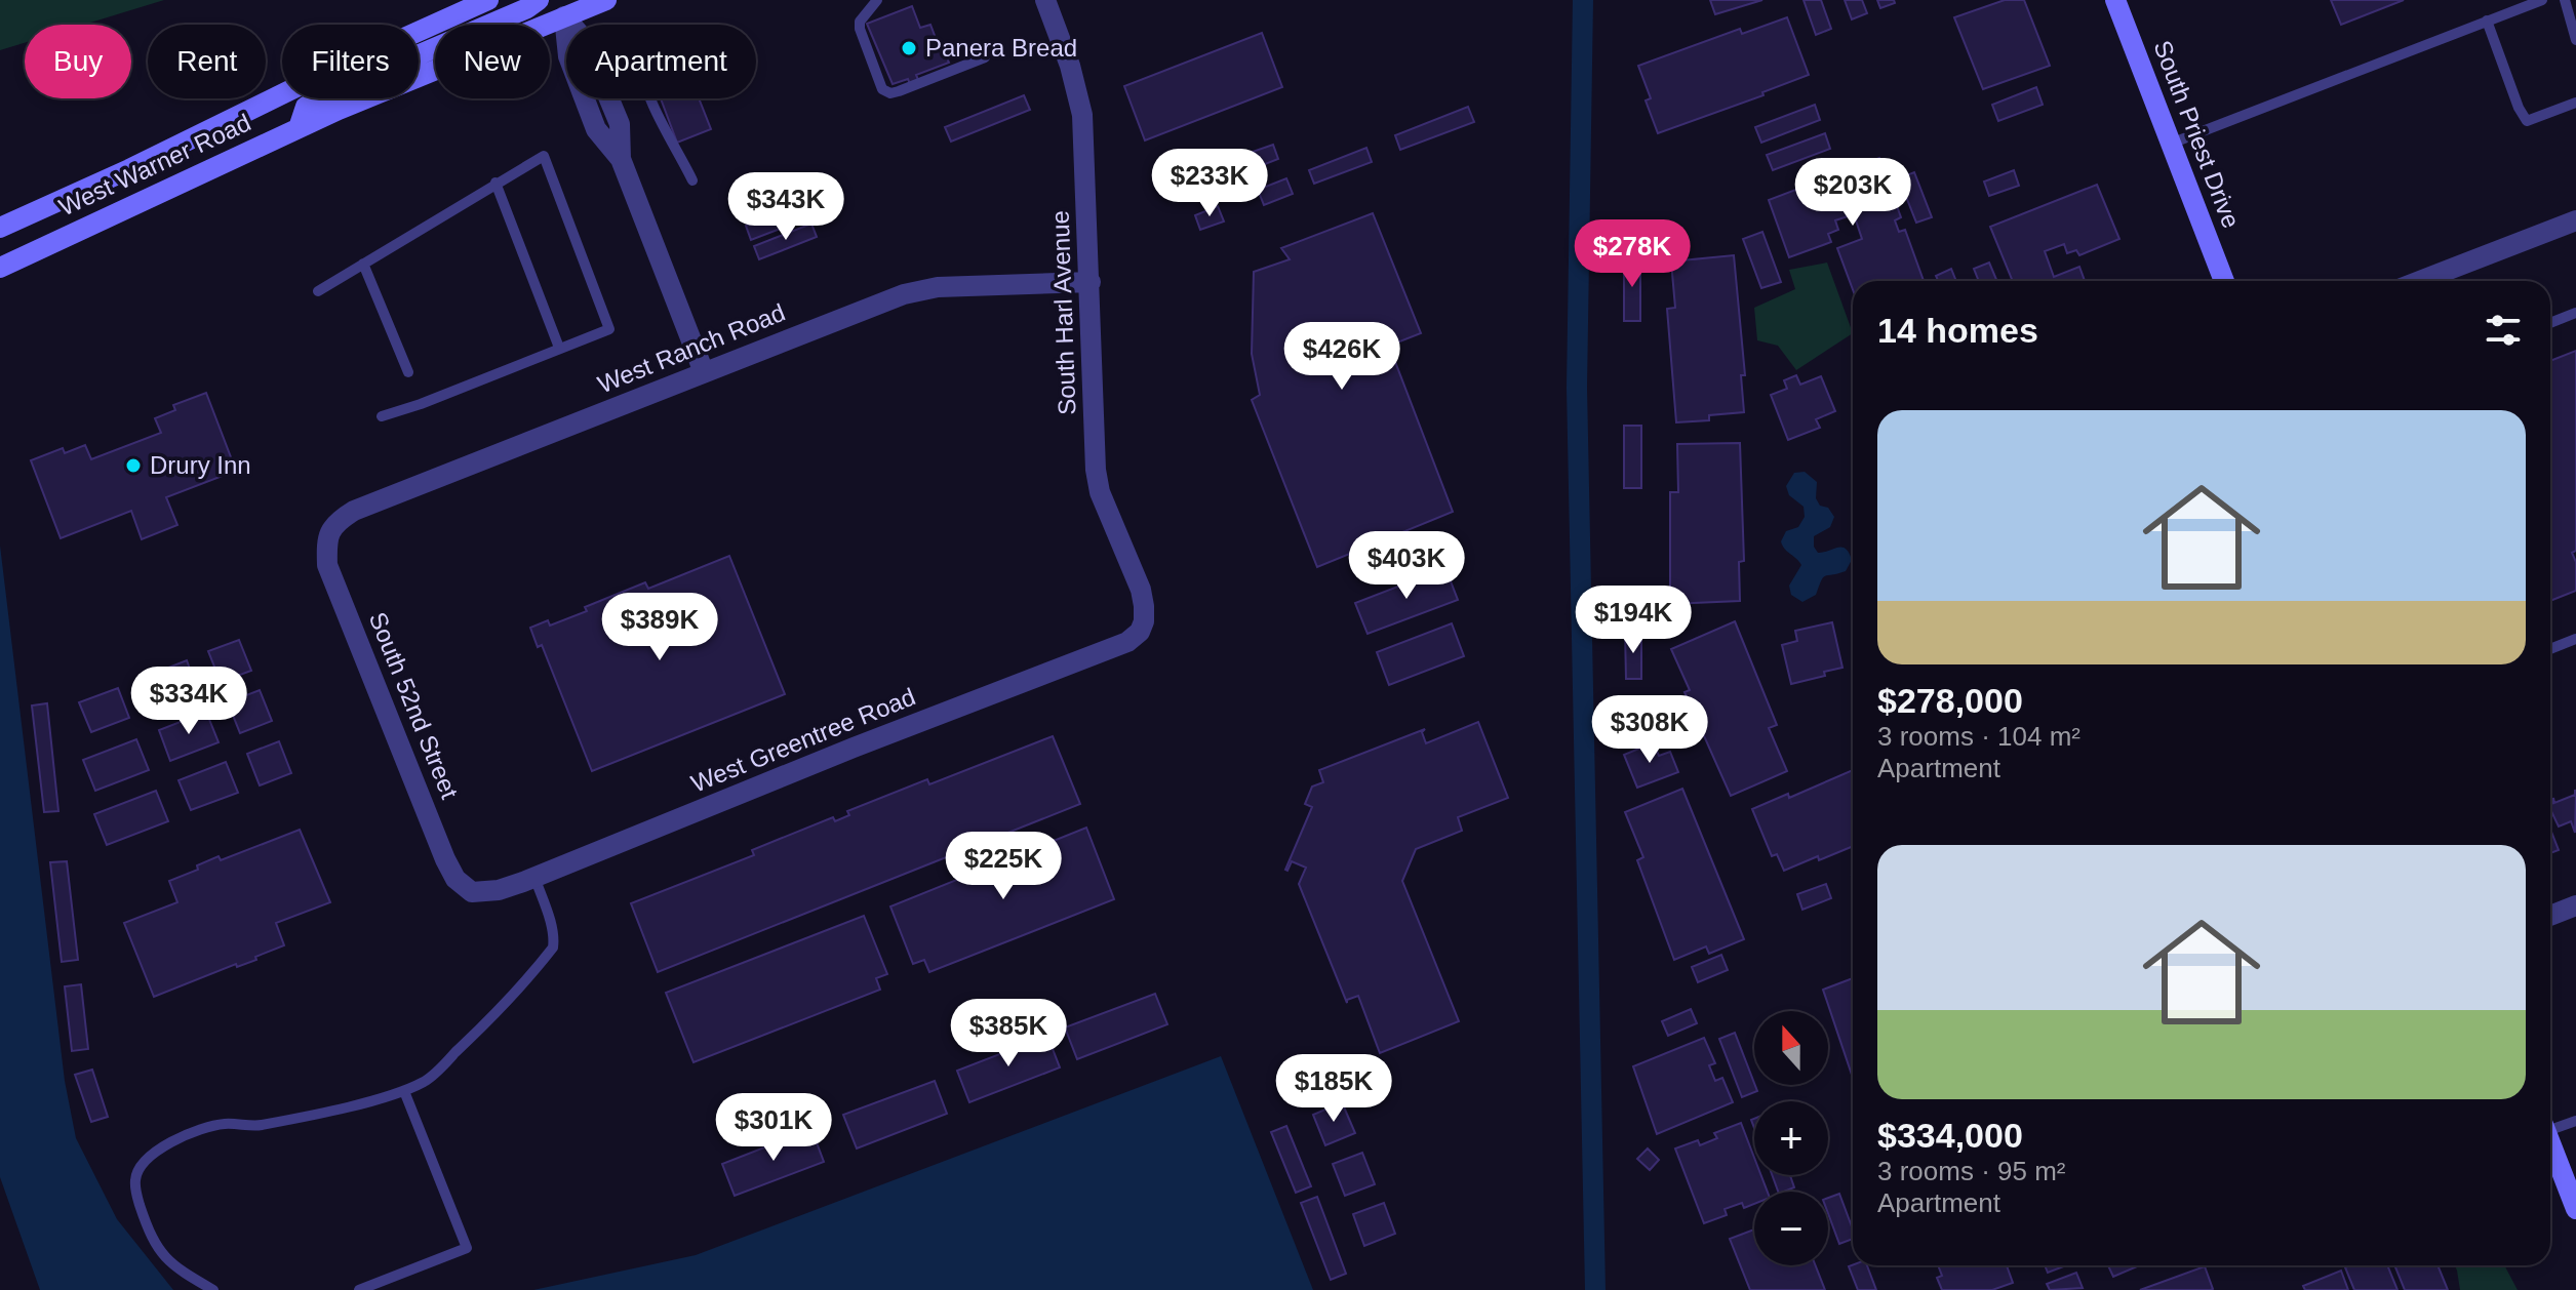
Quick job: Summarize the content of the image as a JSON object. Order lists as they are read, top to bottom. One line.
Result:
{"streets":{"main road":["South Priest Drive","West Warner Road"],"street":["South Harl Avenue","West Ranch Road","South 52nd Street","West Greentree Road"]},"crossings":[["South Harl Avenue","West Ranch Road"],["South Harl Avenue","West Greentree Road"],["West Ranch Road","South 52nd Street"],["South 52nd Street","West Greentree Road"]],"places":["Panera Bread","Drury Inn"],"north":"top","page":{"chip":["Buy","Rent","Filters","New","Apartment"],"price":["$233K","$203K","$343K","$278K","$426K","$403K","$194K","$389K","$334K","$308K","$225K","$385K","$185K","$301K"],"heading":"14 homes","list":[{"name":"$278,000","note":"3 rooms · 104 m² · Apartment"},{"name":"$334,000","note":"3 rooms · 95 m² · Apartment"}],"map_buttons":["+","−"]}}
